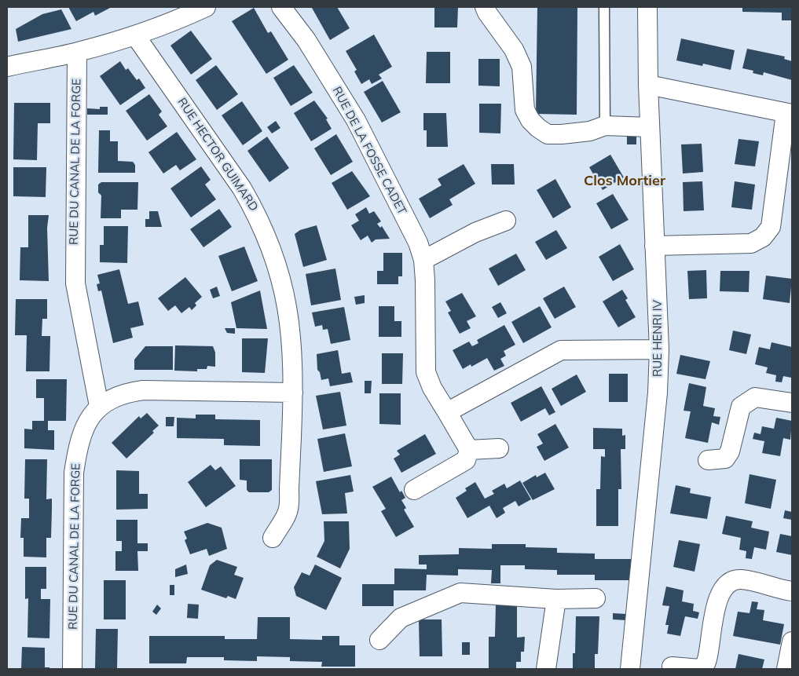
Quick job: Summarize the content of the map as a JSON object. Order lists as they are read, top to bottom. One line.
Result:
{"streets":{"street":["RUE DE LA FOSSE CADET","RUE HECTOR GUIMARD","RUE DU CANAL DE LA FORGE","RUE HENRI IV"]},"crossings":[["RUE HECTOR GUIMARD","RUE DU CANAL DE LA FORGE"]],"districts":["Clos Mortier"]}
